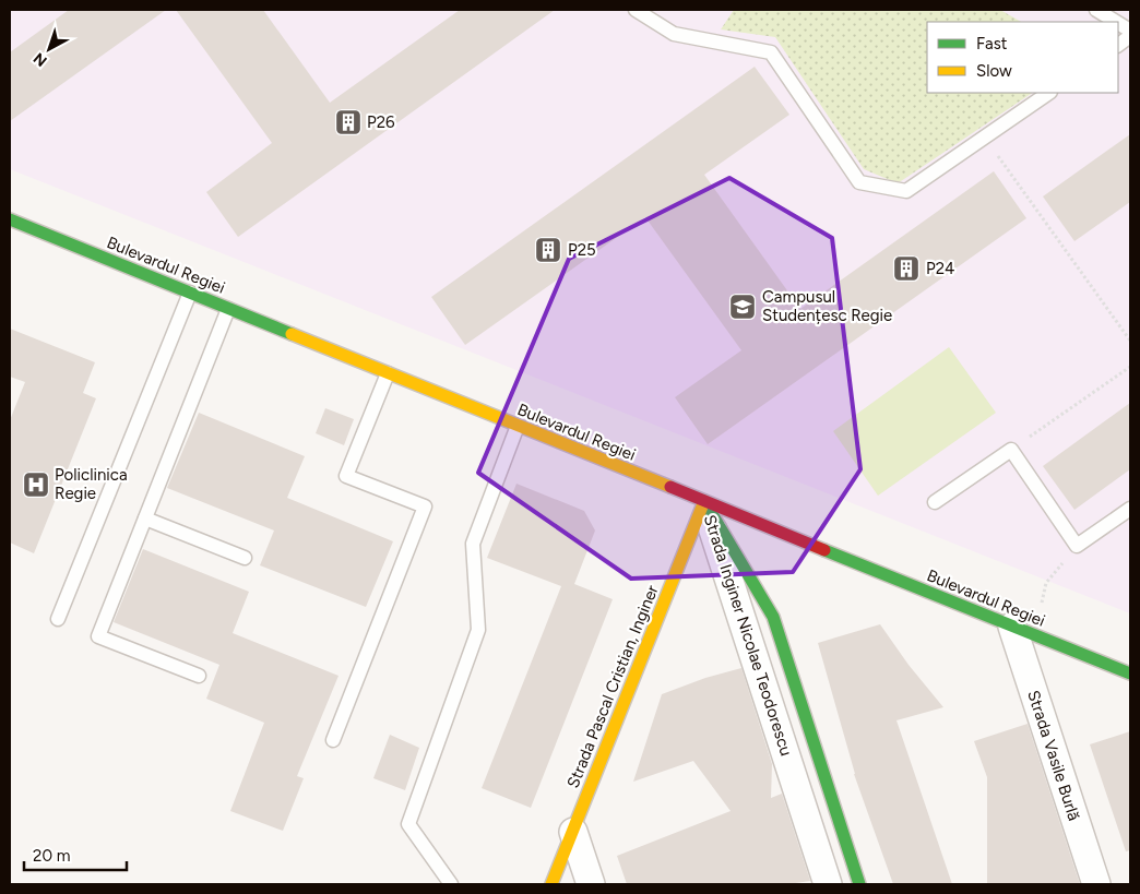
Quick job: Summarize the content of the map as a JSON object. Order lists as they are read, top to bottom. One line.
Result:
{"streets":{"street":["Bulevardul Regiei","Strada Inginer Nicolae Teodorescu","Strada Pascal Cristian, Inginer","Strada Vasile Burlă"]},"crossings":[["Bulevardul Regiei","Strada Inginer Nicolae Teodorescu"],["Bulevardul Regiei","Strada Pascal Cristian, Inginer"],["Bulevardul Regiei","Strada Vasile Burlă"],["Strada Inginer Nicolae Teodorescu","Strada Pascal Cristian, Inginer"]],"places":{"building":["P26","P25","P24"],"school or university":["Campusul Studențesc Regie"],"hospital":["Policlinica Regie"]},"legend":["Fast","Slow"],"scale_bar":"20 m","north":"bottom left"}
